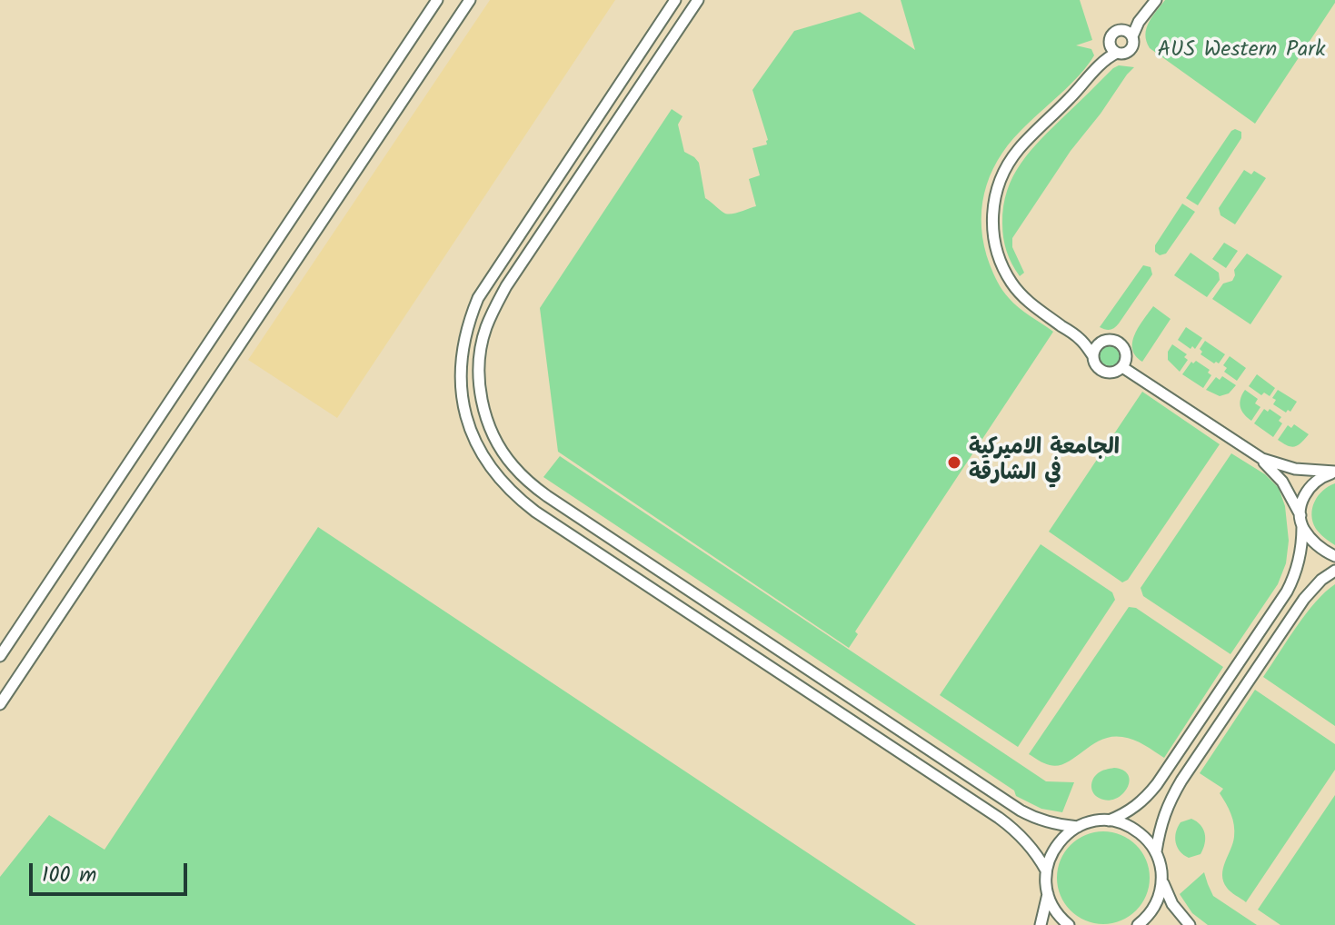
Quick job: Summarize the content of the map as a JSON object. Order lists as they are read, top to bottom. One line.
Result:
{"parks":["AUS Western Park"],"places":["الجامعة الاميركية في الشارقة"],"scale_bar":"100 m"}
